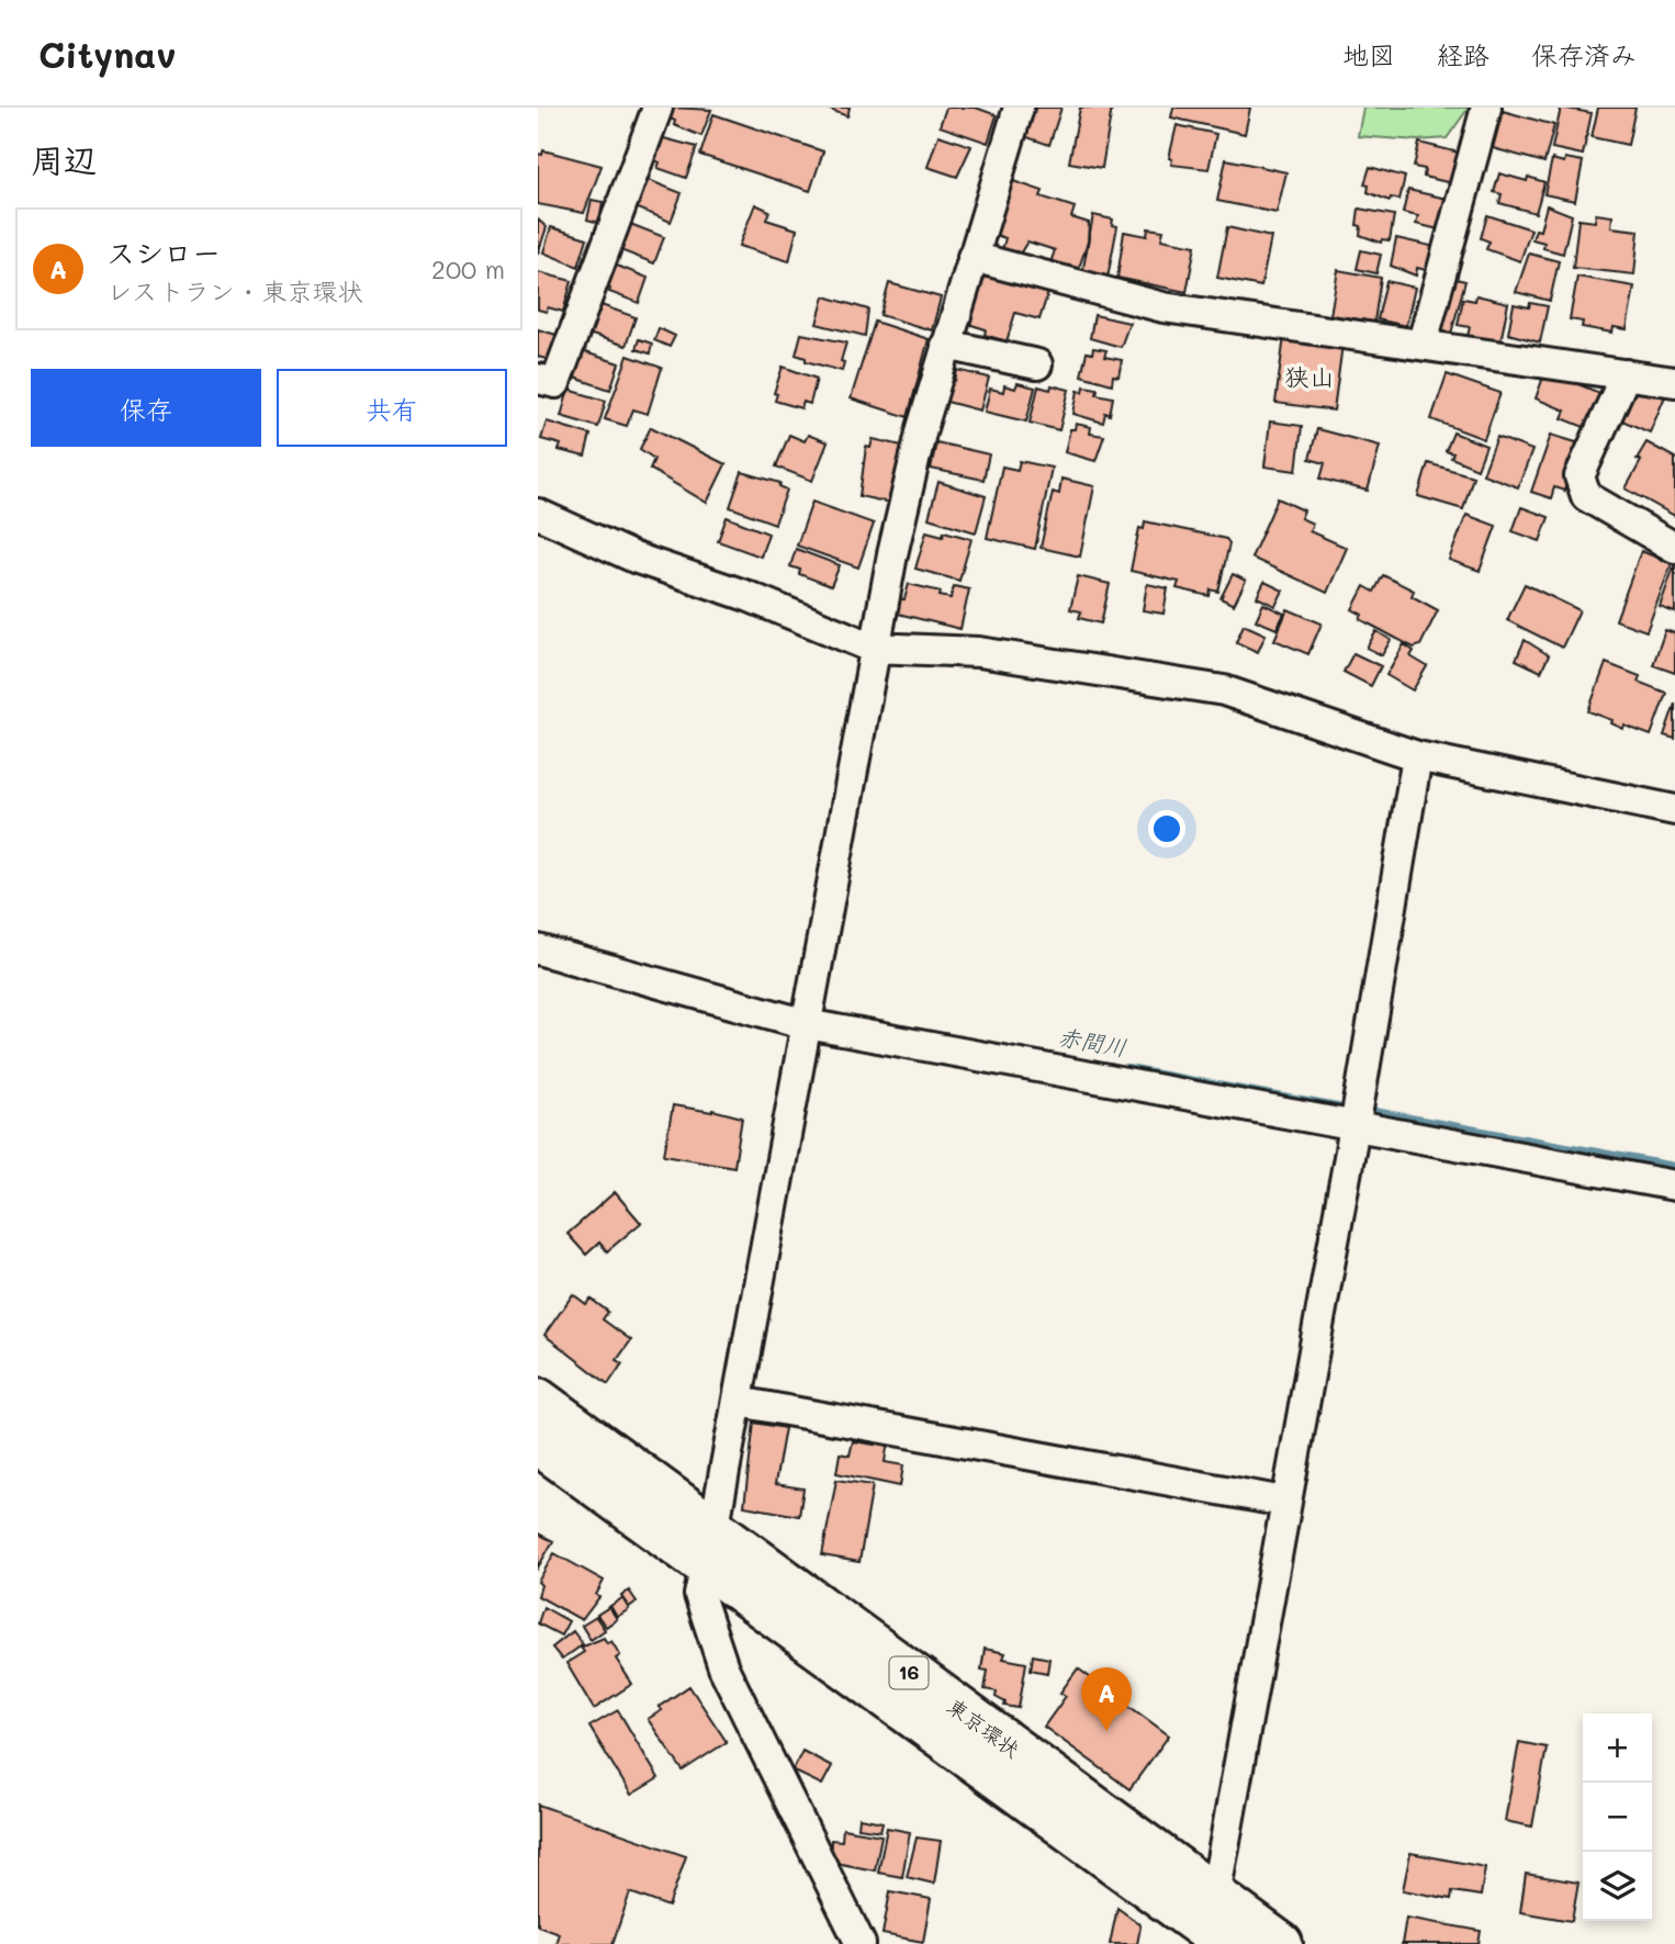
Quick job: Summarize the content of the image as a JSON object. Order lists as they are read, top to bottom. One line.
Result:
{"streets":{"highway":["16","東京環状"]},"districts":["狭山"],"water":["赤間川"],"page":{"header":"Citynav","nav":["地図","経路","保存済み"],"heading":"周辺","list":[{"mark":"A","name":"スシロー","note":"レストラン · 東京環状","value":"200 m"}],"buttons":["保存","共有"],"pins":"A","map_buttons":["+","−"]}}
